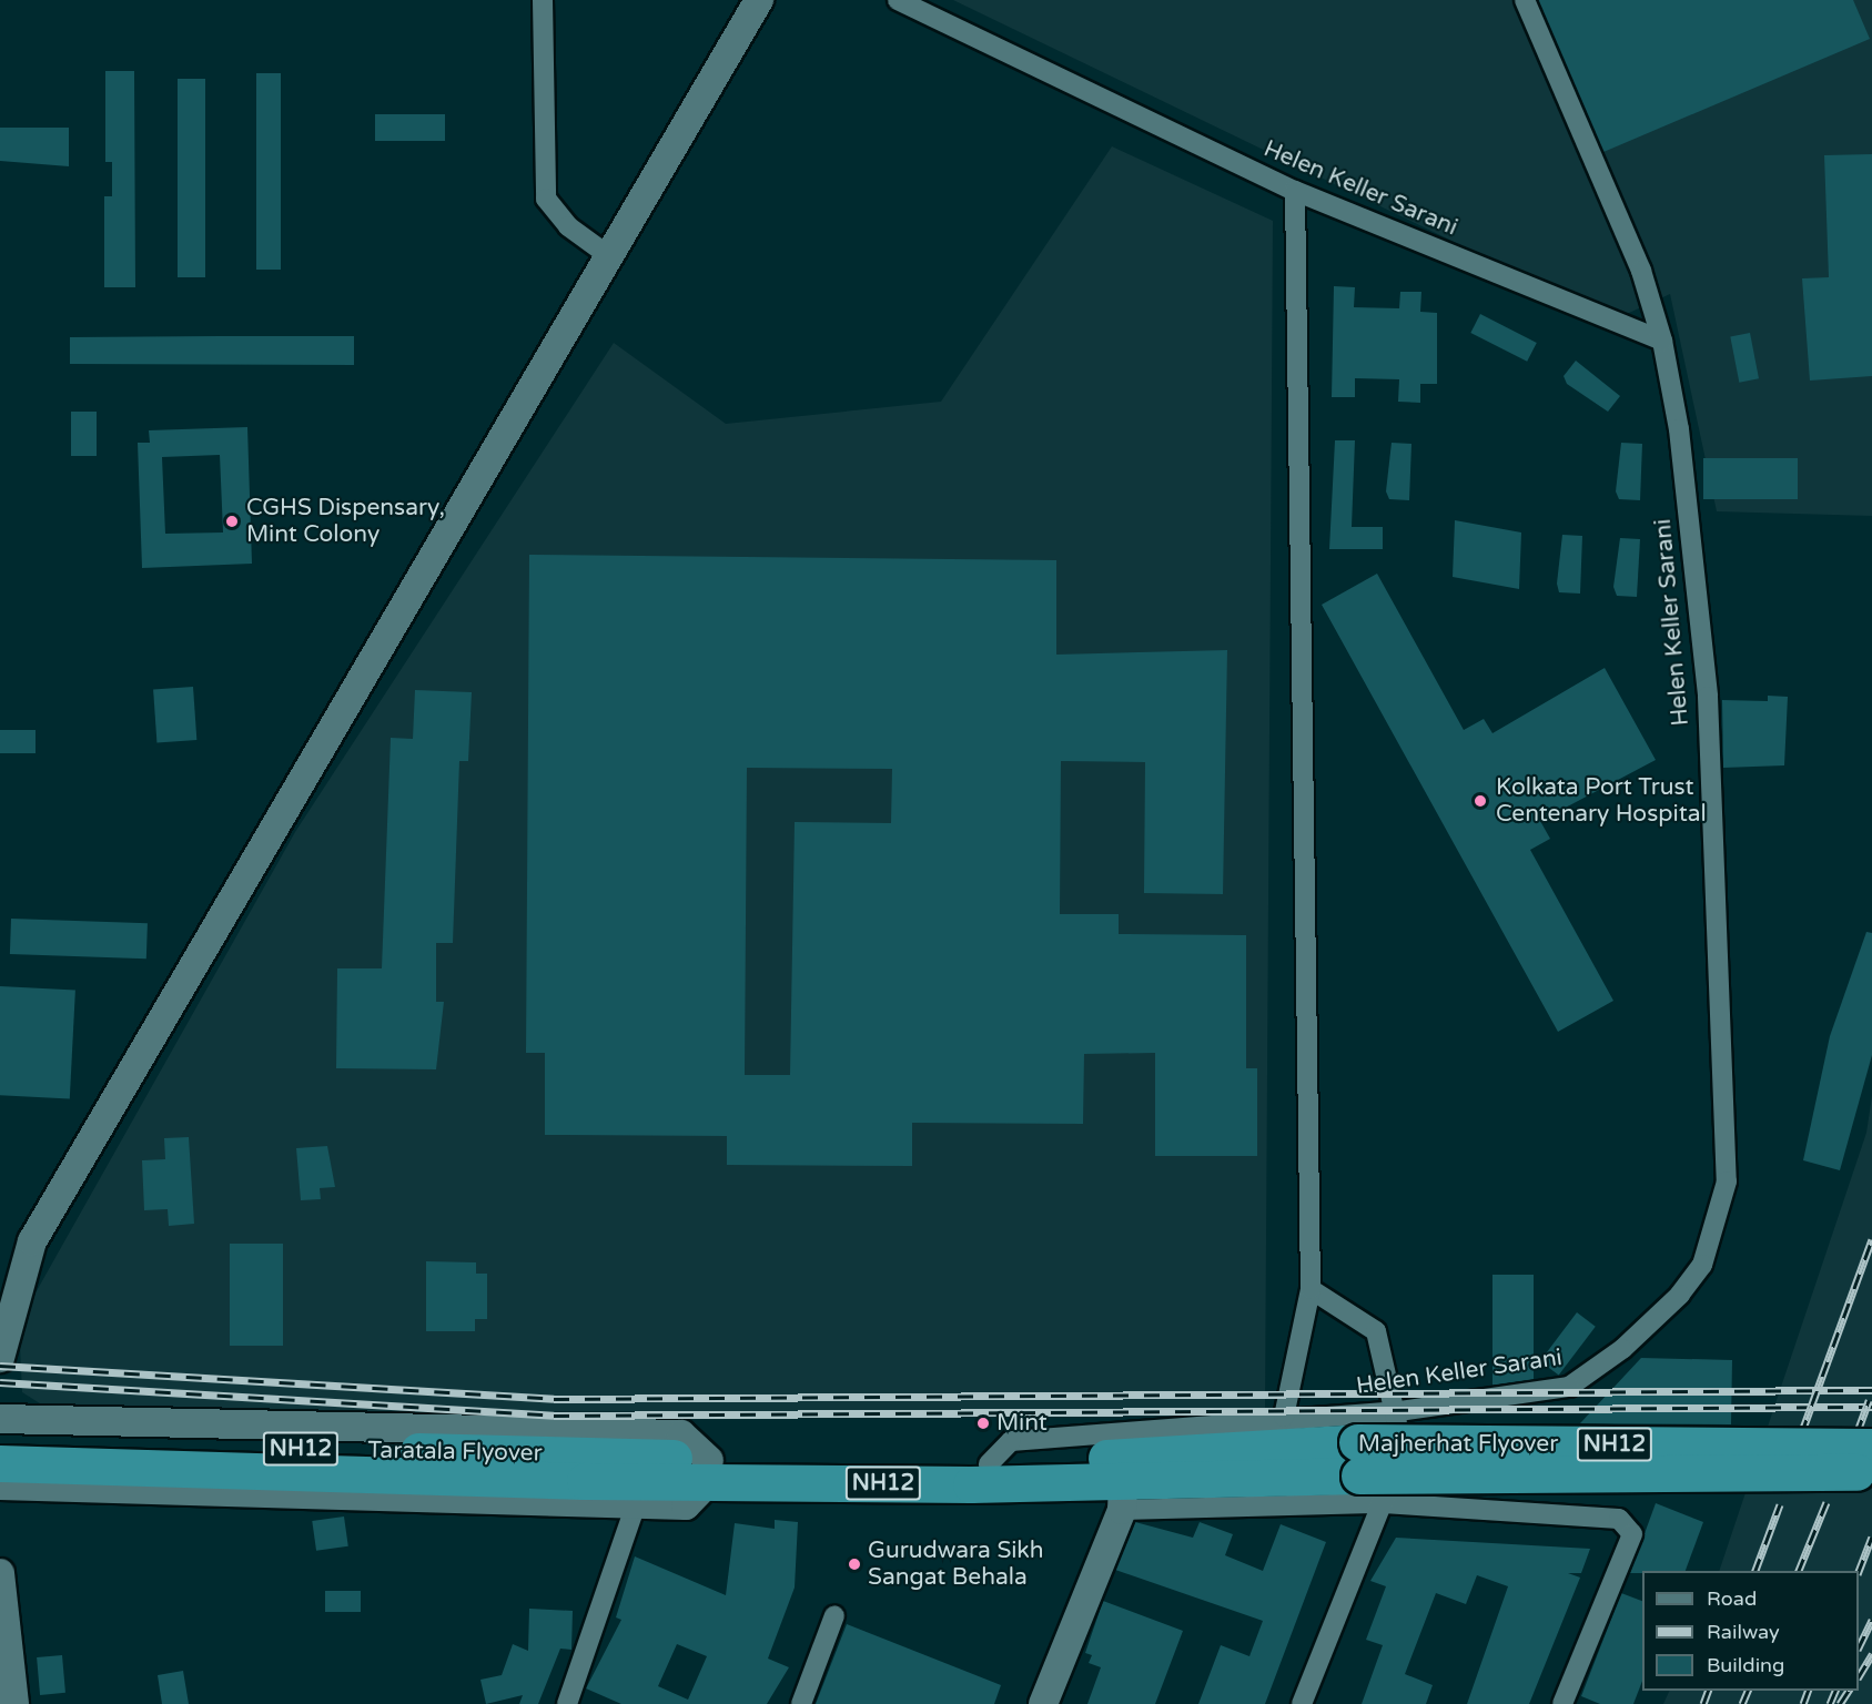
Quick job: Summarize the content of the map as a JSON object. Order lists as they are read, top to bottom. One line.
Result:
{"streets":{"highway":["Majherhat Flyover","NH12","Taratala Flyover"],"street":["Helen Keller Sarani"]},"crossings":[["Helen Keller Sarani","NH12"],["Majherhat Flyover","NH12"],["NH12","Taratala Flyover"]],"places":["CGHS Dispensary, Mint Colony","Kolkata Port Trust Centenary Hospital","Mint","Gurudwara Sikh Sangat Behala"],"legend":["Road","Railway","Building"]}
